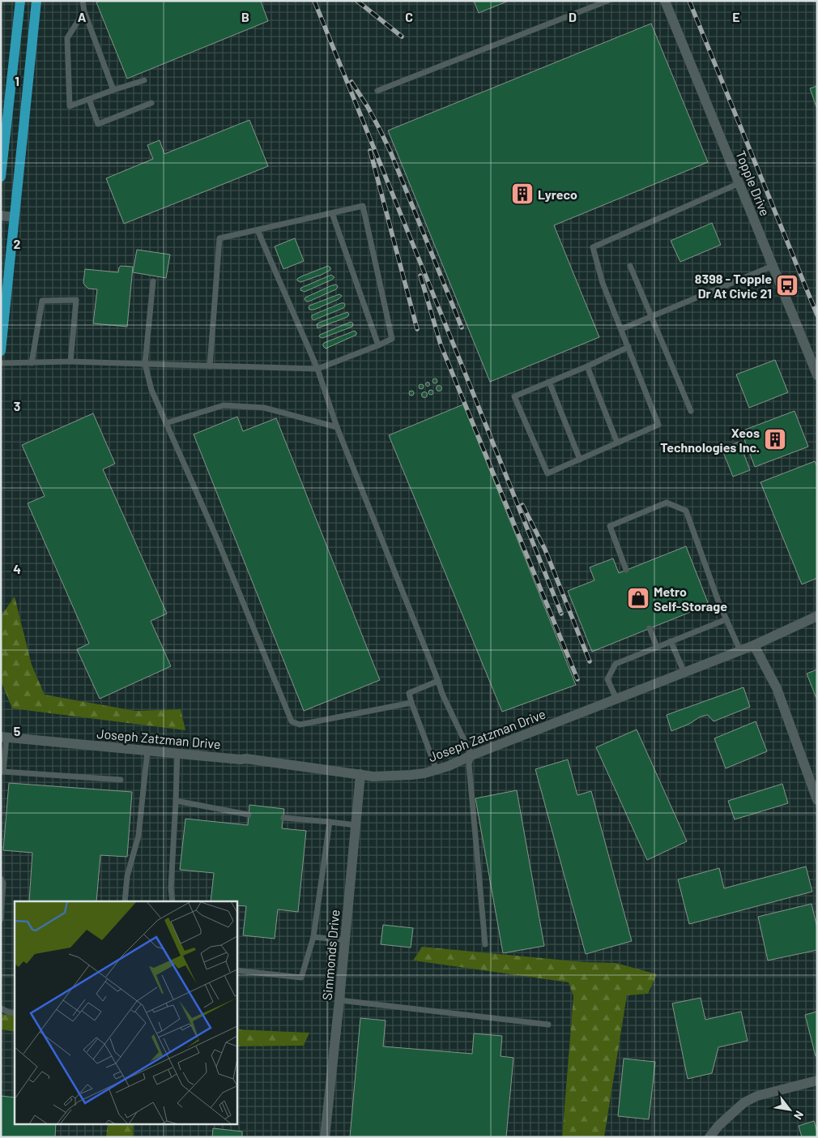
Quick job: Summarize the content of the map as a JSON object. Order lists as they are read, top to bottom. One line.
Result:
{"streets":{"street":["Topple Drive","Joseph Zatzman Drive","Simmonds Drive"]},"crossings":[["Joseph Zatzman Drive","Simmonds Drive"]],"places":{"building":["Lyreco","Xeos Technologies Inc."],"bus stop":["8398 - Topple Dr At Civic 21"],"shop":["Metro Self-Storage"]},"north":"bottom right","grid":{"columns":["A","B","C","D","E"],"rows":["1","2","3","4","5"]}}
